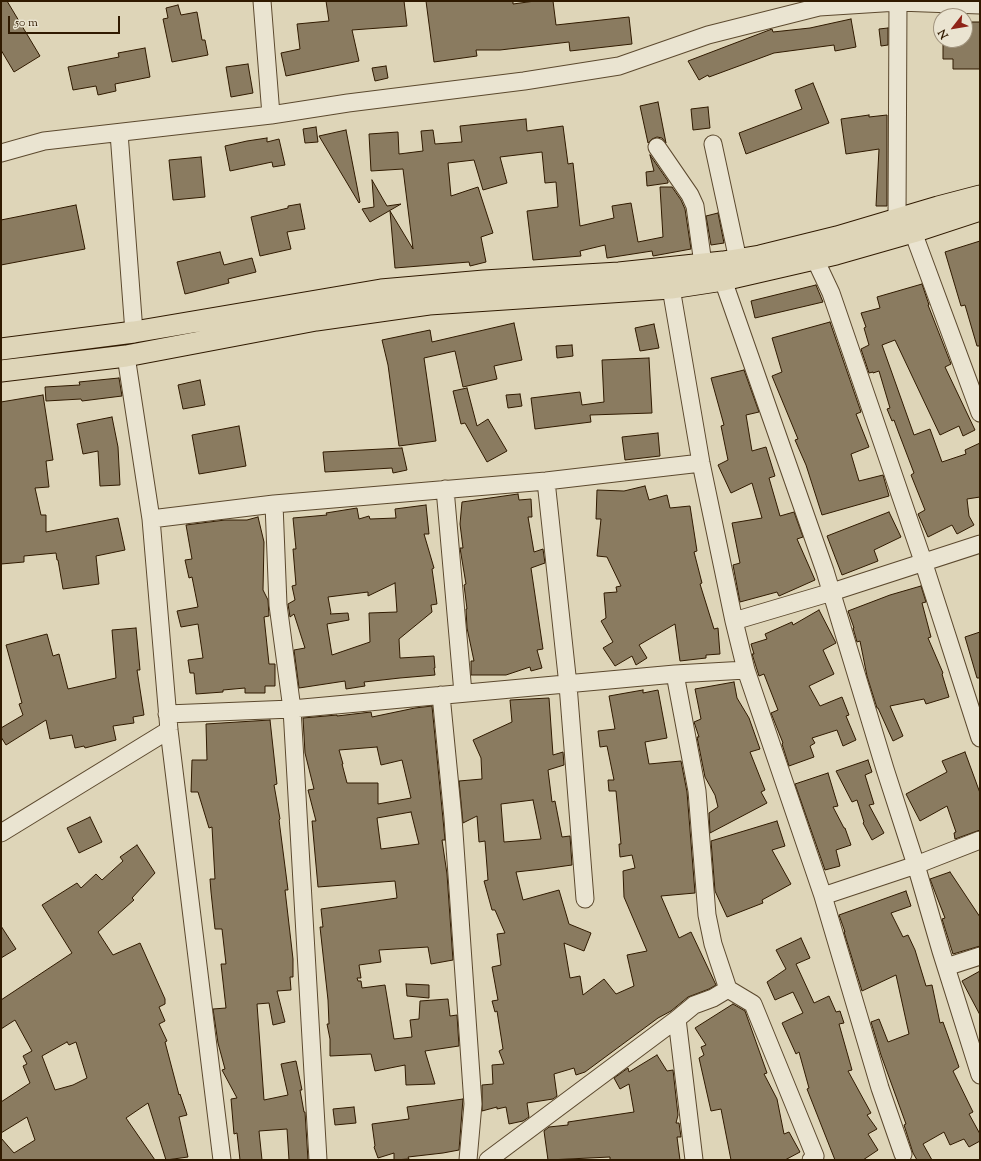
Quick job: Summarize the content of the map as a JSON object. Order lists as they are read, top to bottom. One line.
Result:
{"scale_bar":"50 m","north":"bottom left"}
